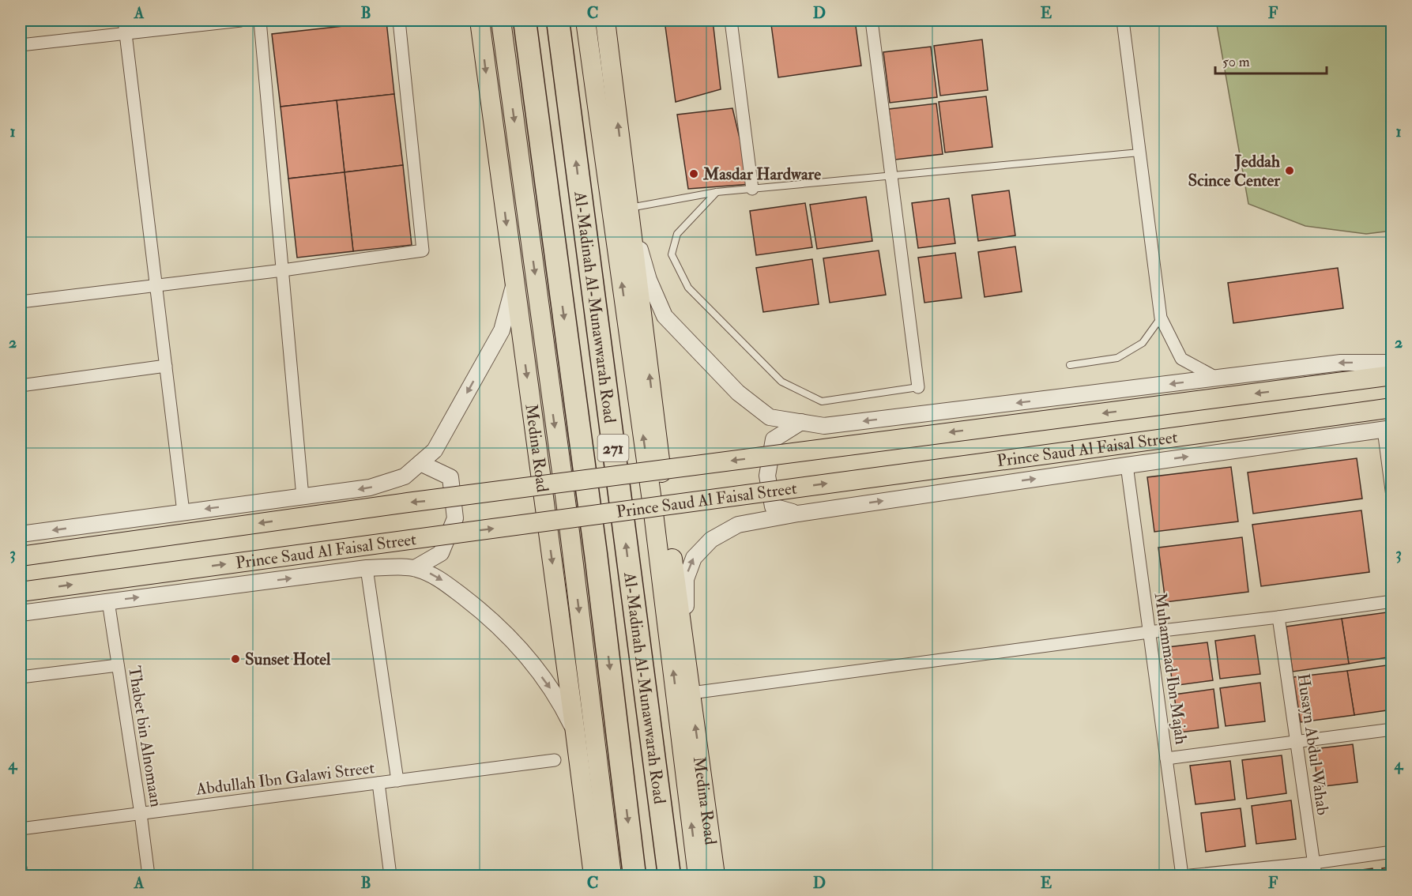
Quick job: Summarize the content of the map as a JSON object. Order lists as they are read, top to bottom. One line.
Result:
{"streets":{"highway":["Al-Madinah Al-Munawwarah Road","271"],"main road":["Medina Road","Prince Saud Al Faisal Street"],"street":["Muhammad Ibn Majah","Thabet bin Alnomaan","Husayn Abdul Wahab","Abdullah Ibn Galawi Street"]},"crossings":[["Medina Road","Prince Saud Al Faisal Street"],["Thabet bin Alnomaan","Abdullah Ibn Galawi Street"]],"places":["Jeddah Scince Center","Masdar Hardware","Sunset Hotel"],"scale_bar":"50 m","grid":{"columns":["A","B","C","D","E","F"],"rows":["1","2","3","4"]}}
